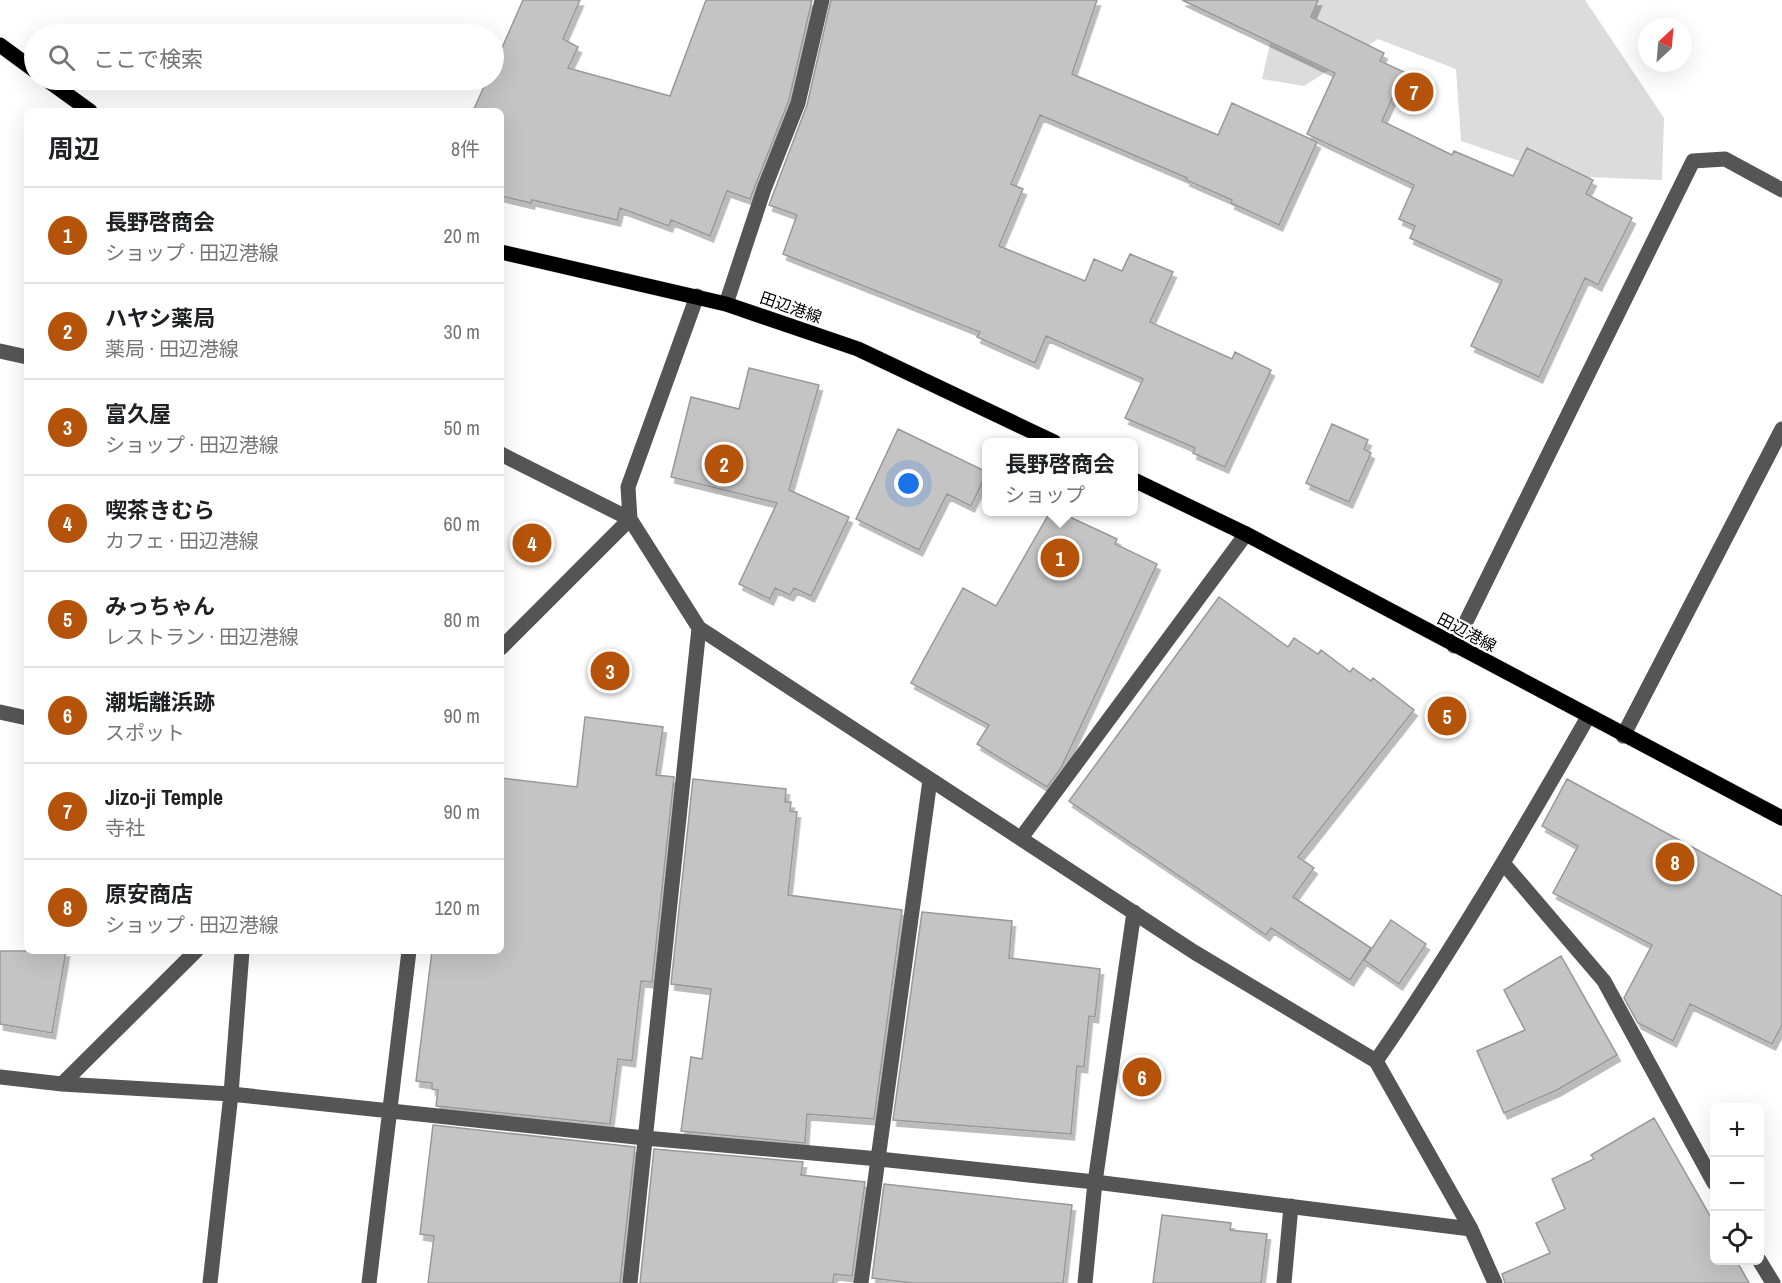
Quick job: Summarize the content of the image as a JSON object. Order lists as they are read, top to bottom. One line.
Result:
{"streets":{"main road":["田辺港線"]},"north":"top right","page":{"search":"ここで検索","pins":["7","2","4","1","3","5","8","6"],"heading":["周辺","8件"],"list":[{"mark":"1","name":"長野啓商会","note":"ショップ · 田辺港線","value":"20 m"},{"mark":"2","name":"ハヤシ薬局","note":"薬局 · 田辺港線","value":"30 m"},{"mark":"3","name":"富久屋","note":"ショップ · 田辺港線","value":"50 m"},{"mark":"4","name":"喫茶きむら","note":"カフェ · 田辺港線","value":"60 m"},{"mark":"5","name":"みっちゃん","note":"レストラン · 田辺港線","value":"80 m"},{"mark":"6","name":"潮垢離浜跡","note":"スポット","value":"90 m"},{"mark":"7","name":"Jizo-ji Temple","note":"寺社","value":"90 m"},{"mark":"8","name":"原安商店","note":"ショップ · 田辺港線","value":"120 m"}],"popup":["長野啓商会","ショップ"],"map_buttons":["+","−"]}}
